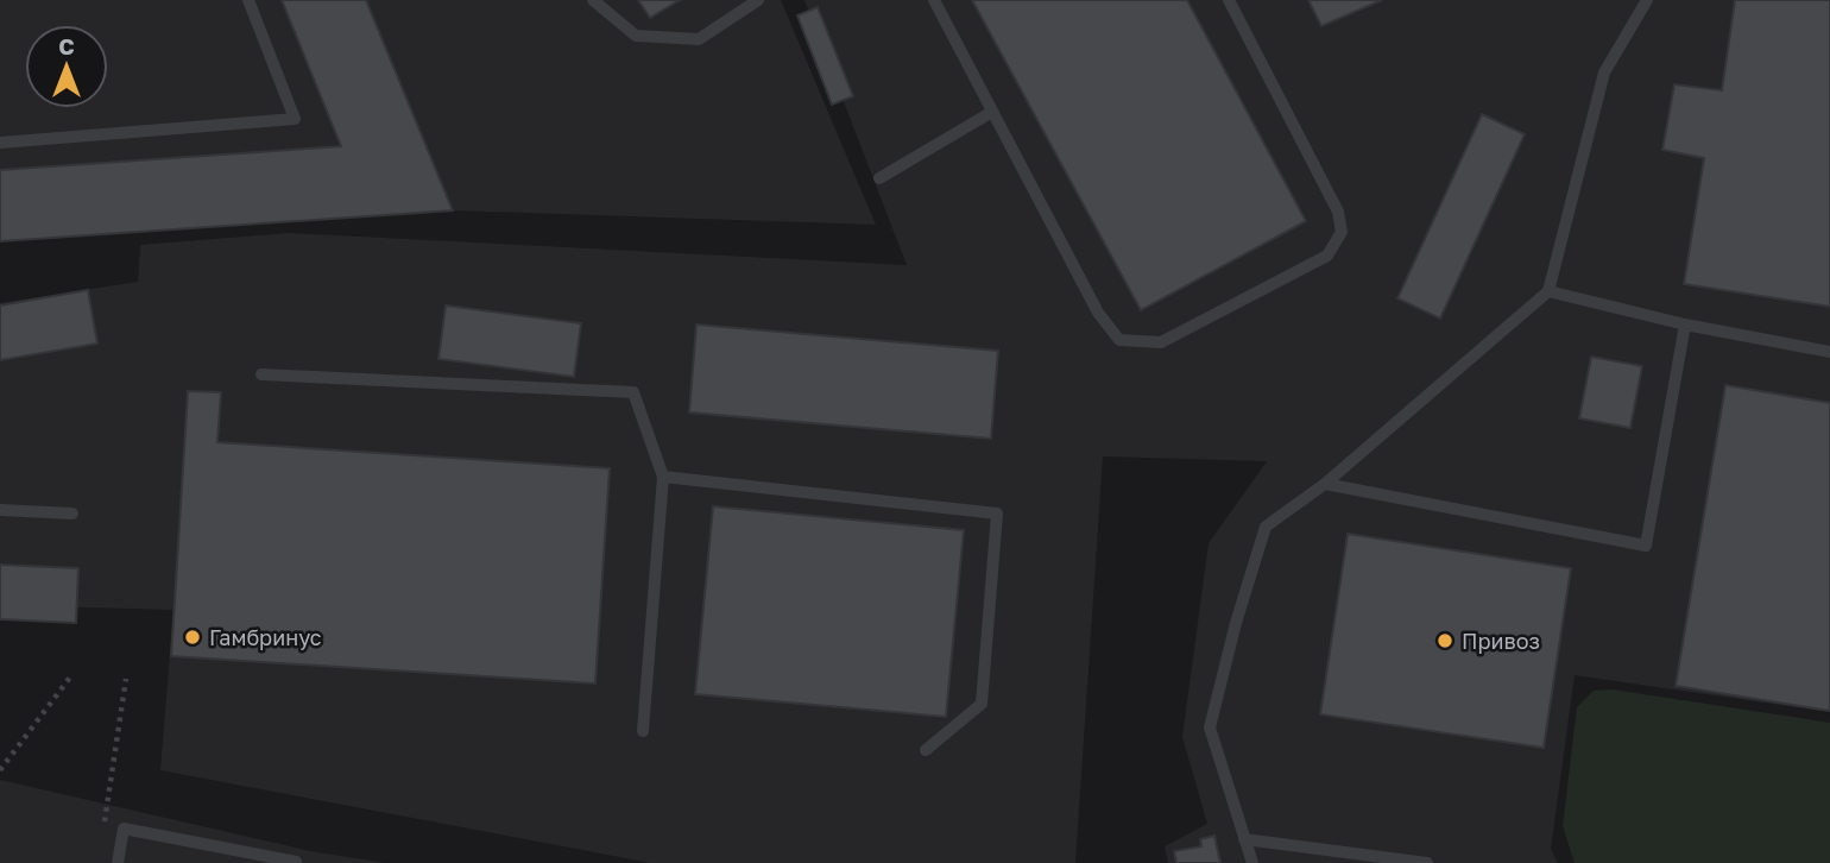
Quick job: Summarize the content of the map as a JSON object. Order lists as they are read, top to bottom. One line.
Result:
{"places":["Гамбринус","Привоз"],"north":"top"}
